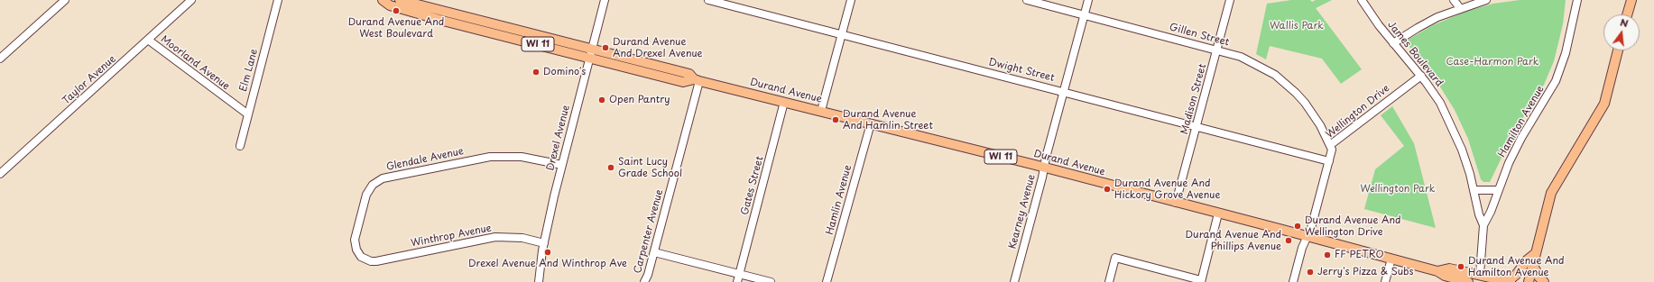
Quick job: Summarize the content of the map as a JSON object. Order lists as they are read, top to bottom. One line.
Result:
{"streets":{"main road":["WI 11","Durand Avenue"],"street":["Gillen Street","James Boulevard","Moorland Avenue","Elm Lane","Dwight Street","Taylor Avenue","Madison Street","Wellington Drive","Hamilton Avenue","Drexel Avenue","Glendale Avenue","Gates Street","Hamlin Avenue","Kearney Avenue","Carpenter Avenue","Winthrop Avenue"]},"crossings":[["Gillen Street","Madison Street"],["Gillen Street","Wellington Drive"],["Gillen Street","Kearney Avenue"],["James Boulevard","Wellington Drive"],["James Boulevard","Hamilton Avenue"],["Moorland Avenue","Elm Lane"],["Moorland Avenue","Taylor Avenue"],["Dwight Street","Madison Street"],["Dwight Street","Wellington Drive"],["Dwight Street","Kearney Avenue"],["Durand Avenue","Madison Street"],["Durand Avenue","Wellington Drive"],["Durand Avenue","Hamilton Avenue"],["Durand Avenue","Drexel Avenue"],["Durand Avenue","Gates Street"],["Durand Avenue","Hamlin Avenue"],["Durand Avenue","Kearney Avenue"],["Durand Avenue","Carpenter Avenue"],["Drexel Avenue","Glendale Avenue"],["Drexel Avenue","Winthrop Avenue"],["Glendale Avenue","Winthrop Avenue"]],"parks":["Wallis Park","Case-Harmon Park","Wellington Park"],"places":["Durand Avenue And West Boulevard","Durand Avenue And Drexel Avenue","Domino's","Open Pantry","Durand Avenue And Hamlin Street","Saint Lucy Grade School","Durand Avenue And Hickory Grove Avenue","Durand Avenue And Wellington Drive","Durand Avenue And Phillips Avenue","Drexel Avenue And Winthrop Ave","FF PETRO","Durand Avenue And Hamilton Avenue","Jerry's Pizza & Subs"],"north":"top"}
